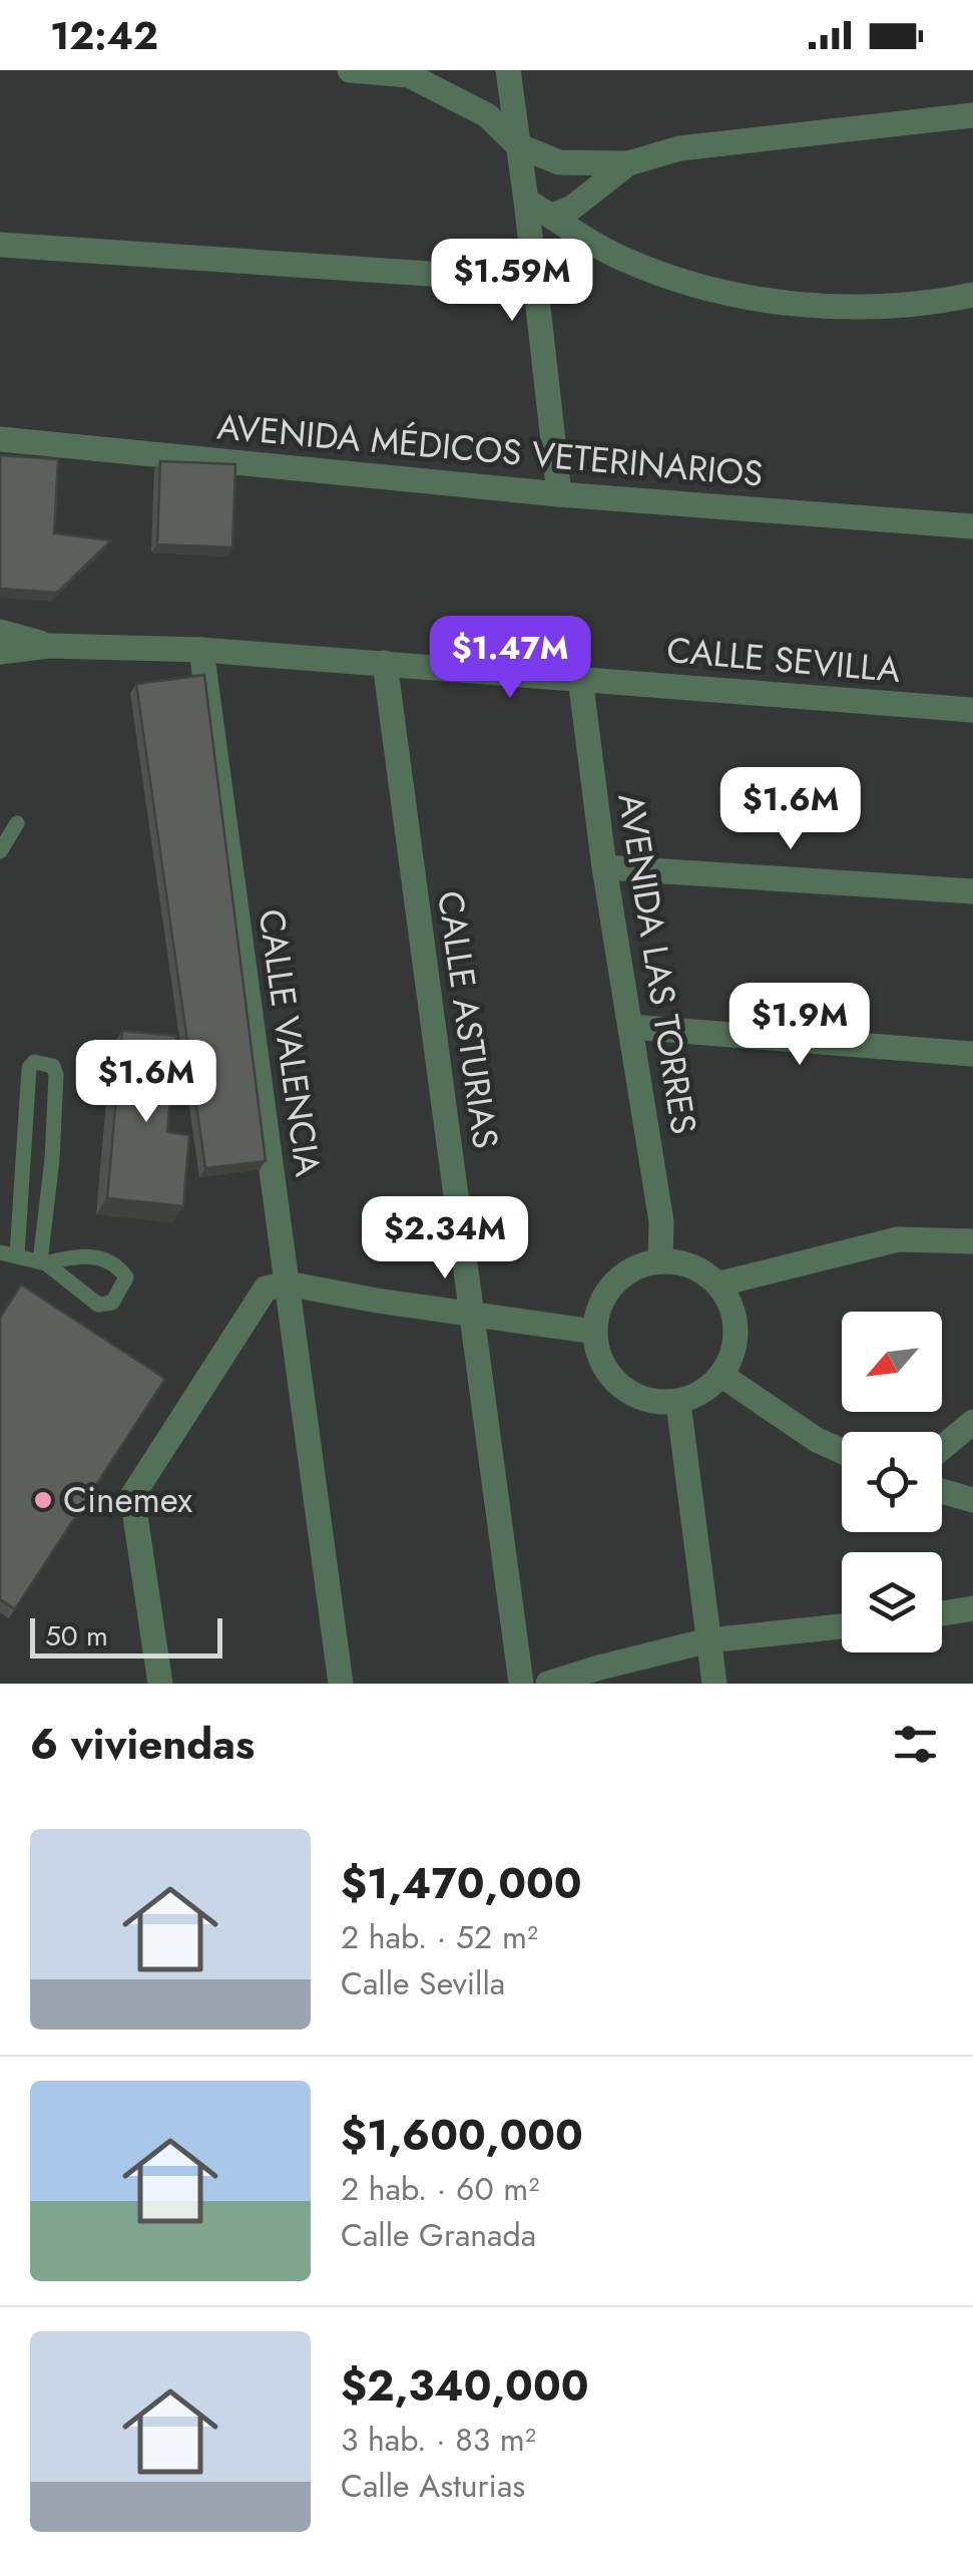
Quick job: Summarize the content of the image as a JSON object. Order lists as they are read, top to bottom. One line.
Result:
{"streets":{"street":["AVENIDA MÉDICOS VETERINARIOS","CALLE SEVILLA","AVENIDA LAS TORRES","CALLE ASTURIAS","CALLE VALENCIA"]},"crossings":[["CALLE SEVILLA","AVENIDA LAS TORRES"],["CALLE SEVILLA","CALLE ASTURIAS"],["CALLE SEVILLA","CALLE VALENCIA"]],"places":["Cinemex"],"scale_bar":"50 m","north":"bottom left","page":{"status":"12:42","price":["$1.59M","$1.47M","$1.6M","$1.9M","$1.6M","$2.34M"],"scale":"50 m","heading":"6 viviendas","list":[{"name":"$1,470,000","note":"2 hab. · 52 m² · Calle Sevilla"},{"name":"$1,600,000","note":"2 hab. · 60 m² · Calle Granada"},{"name":"$2,340,000","note":"3 hab. · 83 m² · Calle Asturias"}]}}
